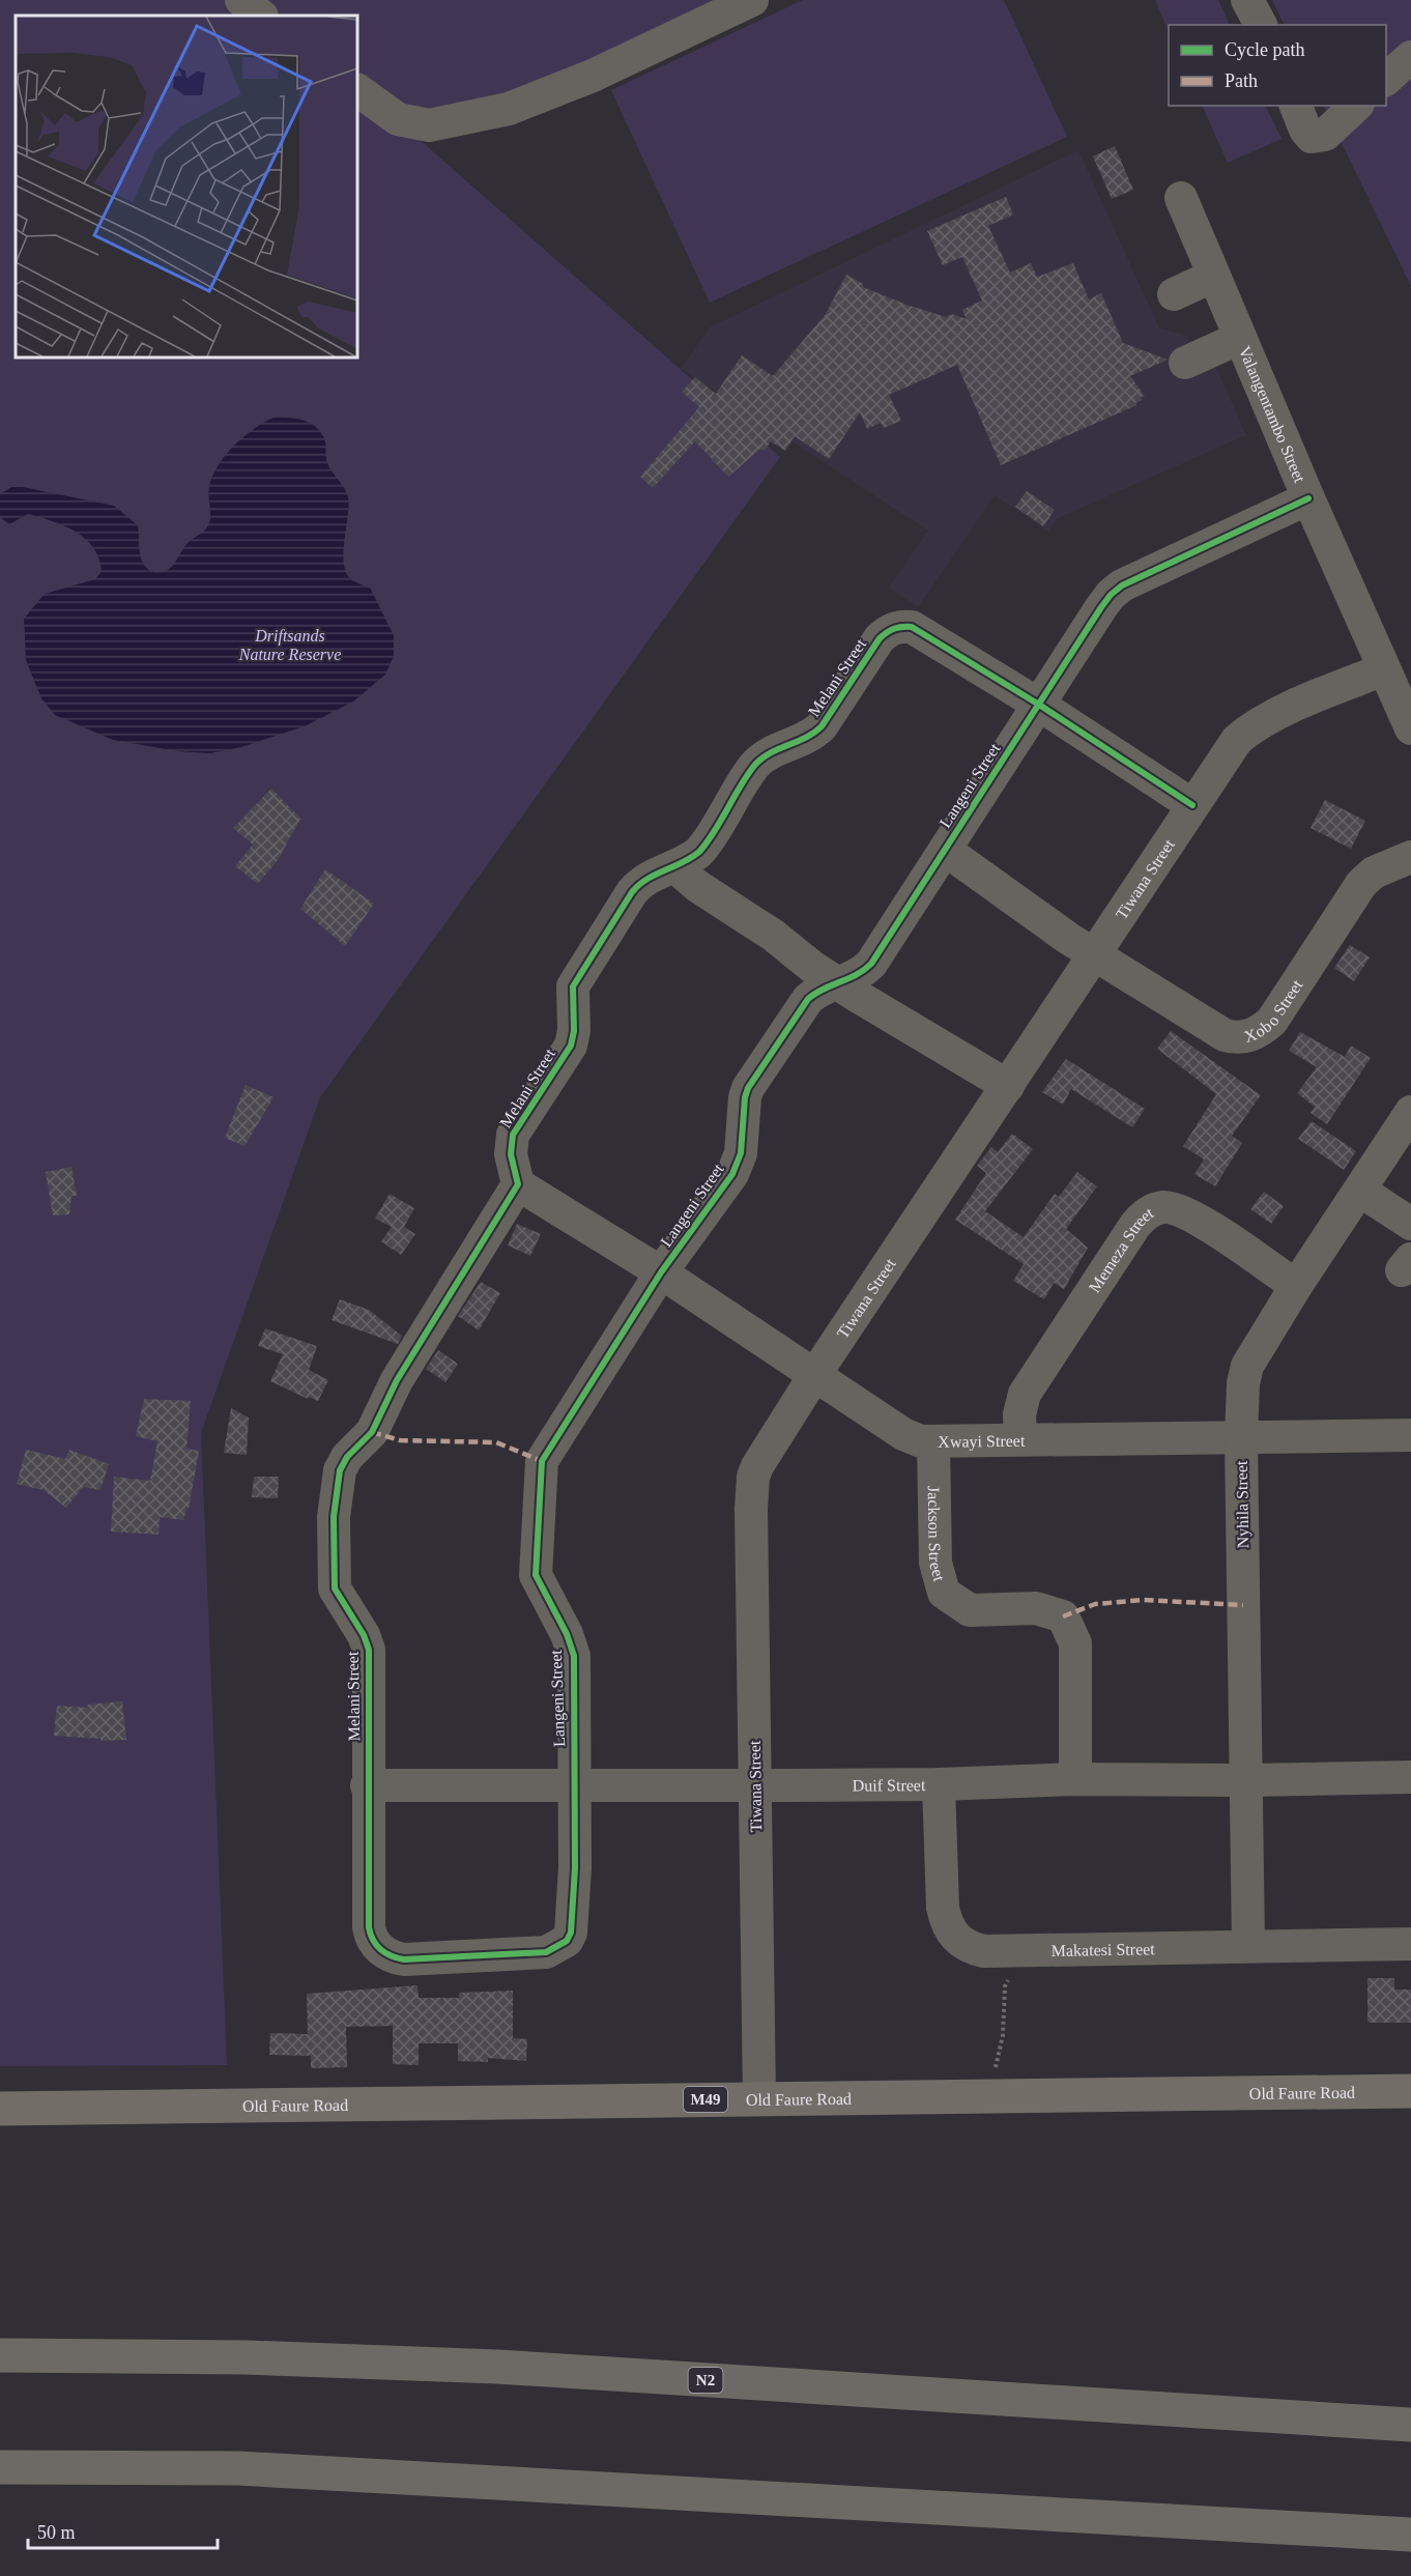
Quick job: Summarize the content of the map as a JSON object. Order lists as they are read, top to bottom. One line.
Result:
{"streets":{"highway":["N2"],"main road":["Old Faure Road","M49"],"street":["Valangentambo Street","Melani Street","Langeni Street","Tiwana Street","Xobo Street","Memeza Street","Xwayi Street","Nyhila Street","Jackson Street","Duif Street","Makatesi Street"]},"crossings":[["Valangentambo Street","Langeni Street"],["Valangentambo Street","Tiwana Street"],["Melani Street","Langeni Street"],["Melani Street","Tiwana Street"],["Melani Street","Xwayi Street"],["Melani Street","Duif Street"],["Langeni Street","Xobo Street"],["Langeni Street","Xwayi Street"],["Langeni Street","Duif Street"],["Tiwana Street","Xobo Street"],["Tiwana Street","Xwayi Street"],["Tiwana Street","Duif Street"],["Tiwana Street","Old Faure Road"],["Memeza Street","Xwayi Street"],["Memeza Street","Nyhila Street"],["Xwayi Street","Nyhila Street"],["Xwayi Street","Jackson Street"],["Nyhila Street","Duif Street"],["Nyhila Street","Makatesi Street"],["Jackson Street","Duif Street"],["Duif Street","Makatesi Street"]],"parks":["Driftsands Nature Reserve"],"legend":["Cycle path","Path"],"scale_bar":"50 m"}
